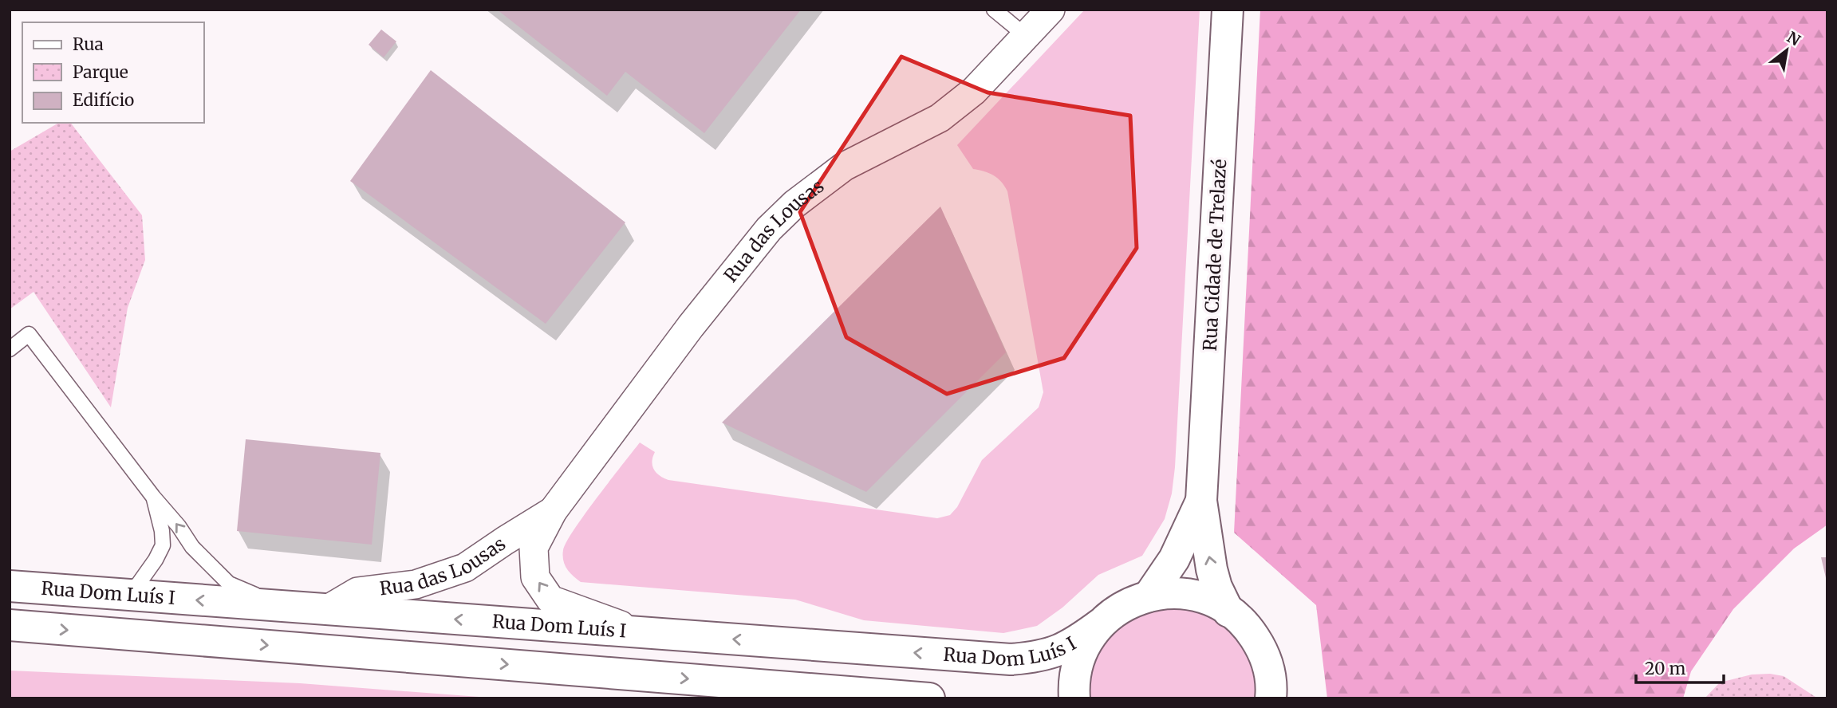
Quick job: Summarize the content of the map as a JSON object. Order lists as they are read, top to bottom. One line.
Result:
{"streets":{"main road":["Rua Cidade de Trelazé","Rua Dom Luís I"],"street":["Rua das Lousas"]},"crossings":[["Rua das Lousas","Rua Dom Luís I"]],"legend":["Rua","Parque","Edifício"],"scale_bar":"20 m","north":"top right"}
